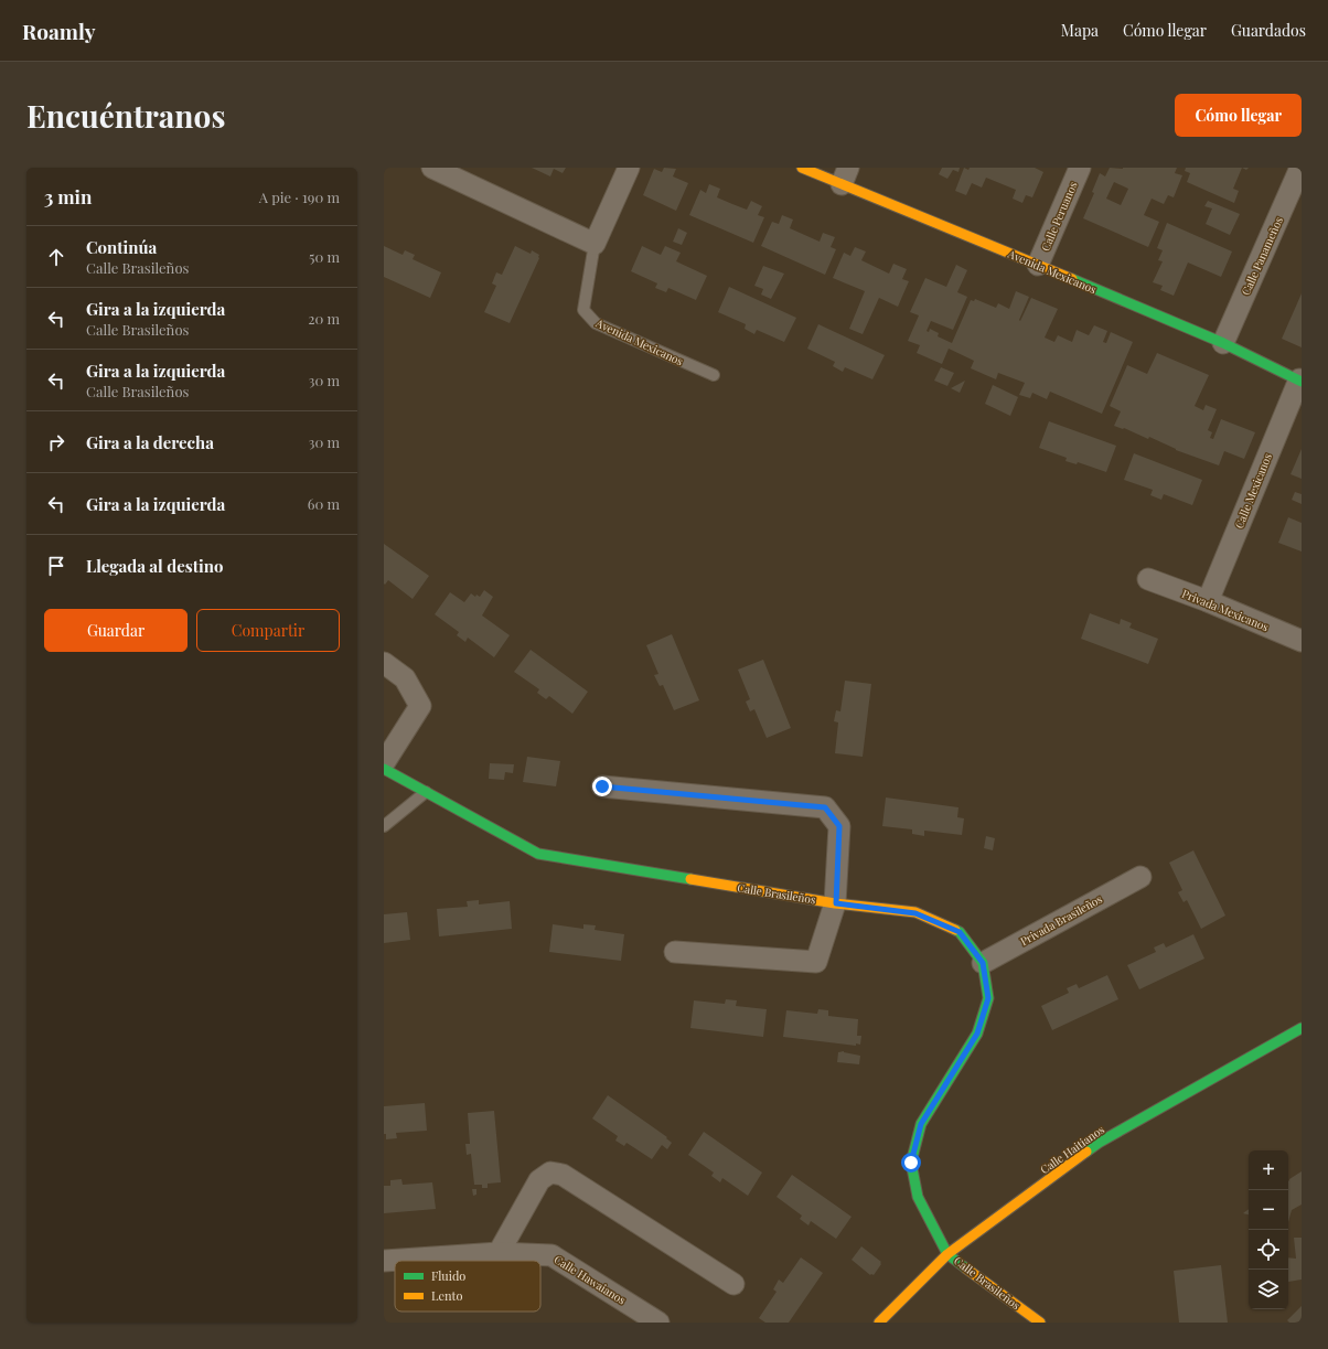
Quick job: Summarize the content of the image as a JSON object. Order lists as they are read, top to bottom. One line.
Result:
{"streets":{"street":["Calle Peruanos","Calle Panameños","Avenida Mexicanos","Calle Mexicanos","Privada Mexicanos","Calle Brasileños","Privada Brasileños","Calle Haitianos","Calle Hawaianos"]},"crossings":[["Calle Peruanos","Avenida Mexicanos"],["Calle Panameños","Avenida Mexicanos"],["Avenida Mexicanos","Calle Mexicanos"],["Calle Mexicanos","Privada Mexicanos"],["Calle Brasileños","Privada Brasileños"],["Calle Brasileños","Calle Haitianos"]],"legend":["Fluido","Lento"],"page":{"header":"Roamly","nav":["Mapa","Cómo llegar","Guardados"],"buttons":["Cómo llegar",["Guardar","Compartir"]],"title":"Encuéntranos","heading":["3 min","A pie · 190 m"],"list":[["Continúa","Calle Brasileños","50 m"],["Gira a la izquierda","Calle Brasileños","20 m"],["Gira a la izquierda","Calle Brasileños","30 m"],["Gira a la derecha","30 m"],["Gira a la izquierda","60 m"],"Llegada al destino"],"map_buttons":["+","−"]}}
